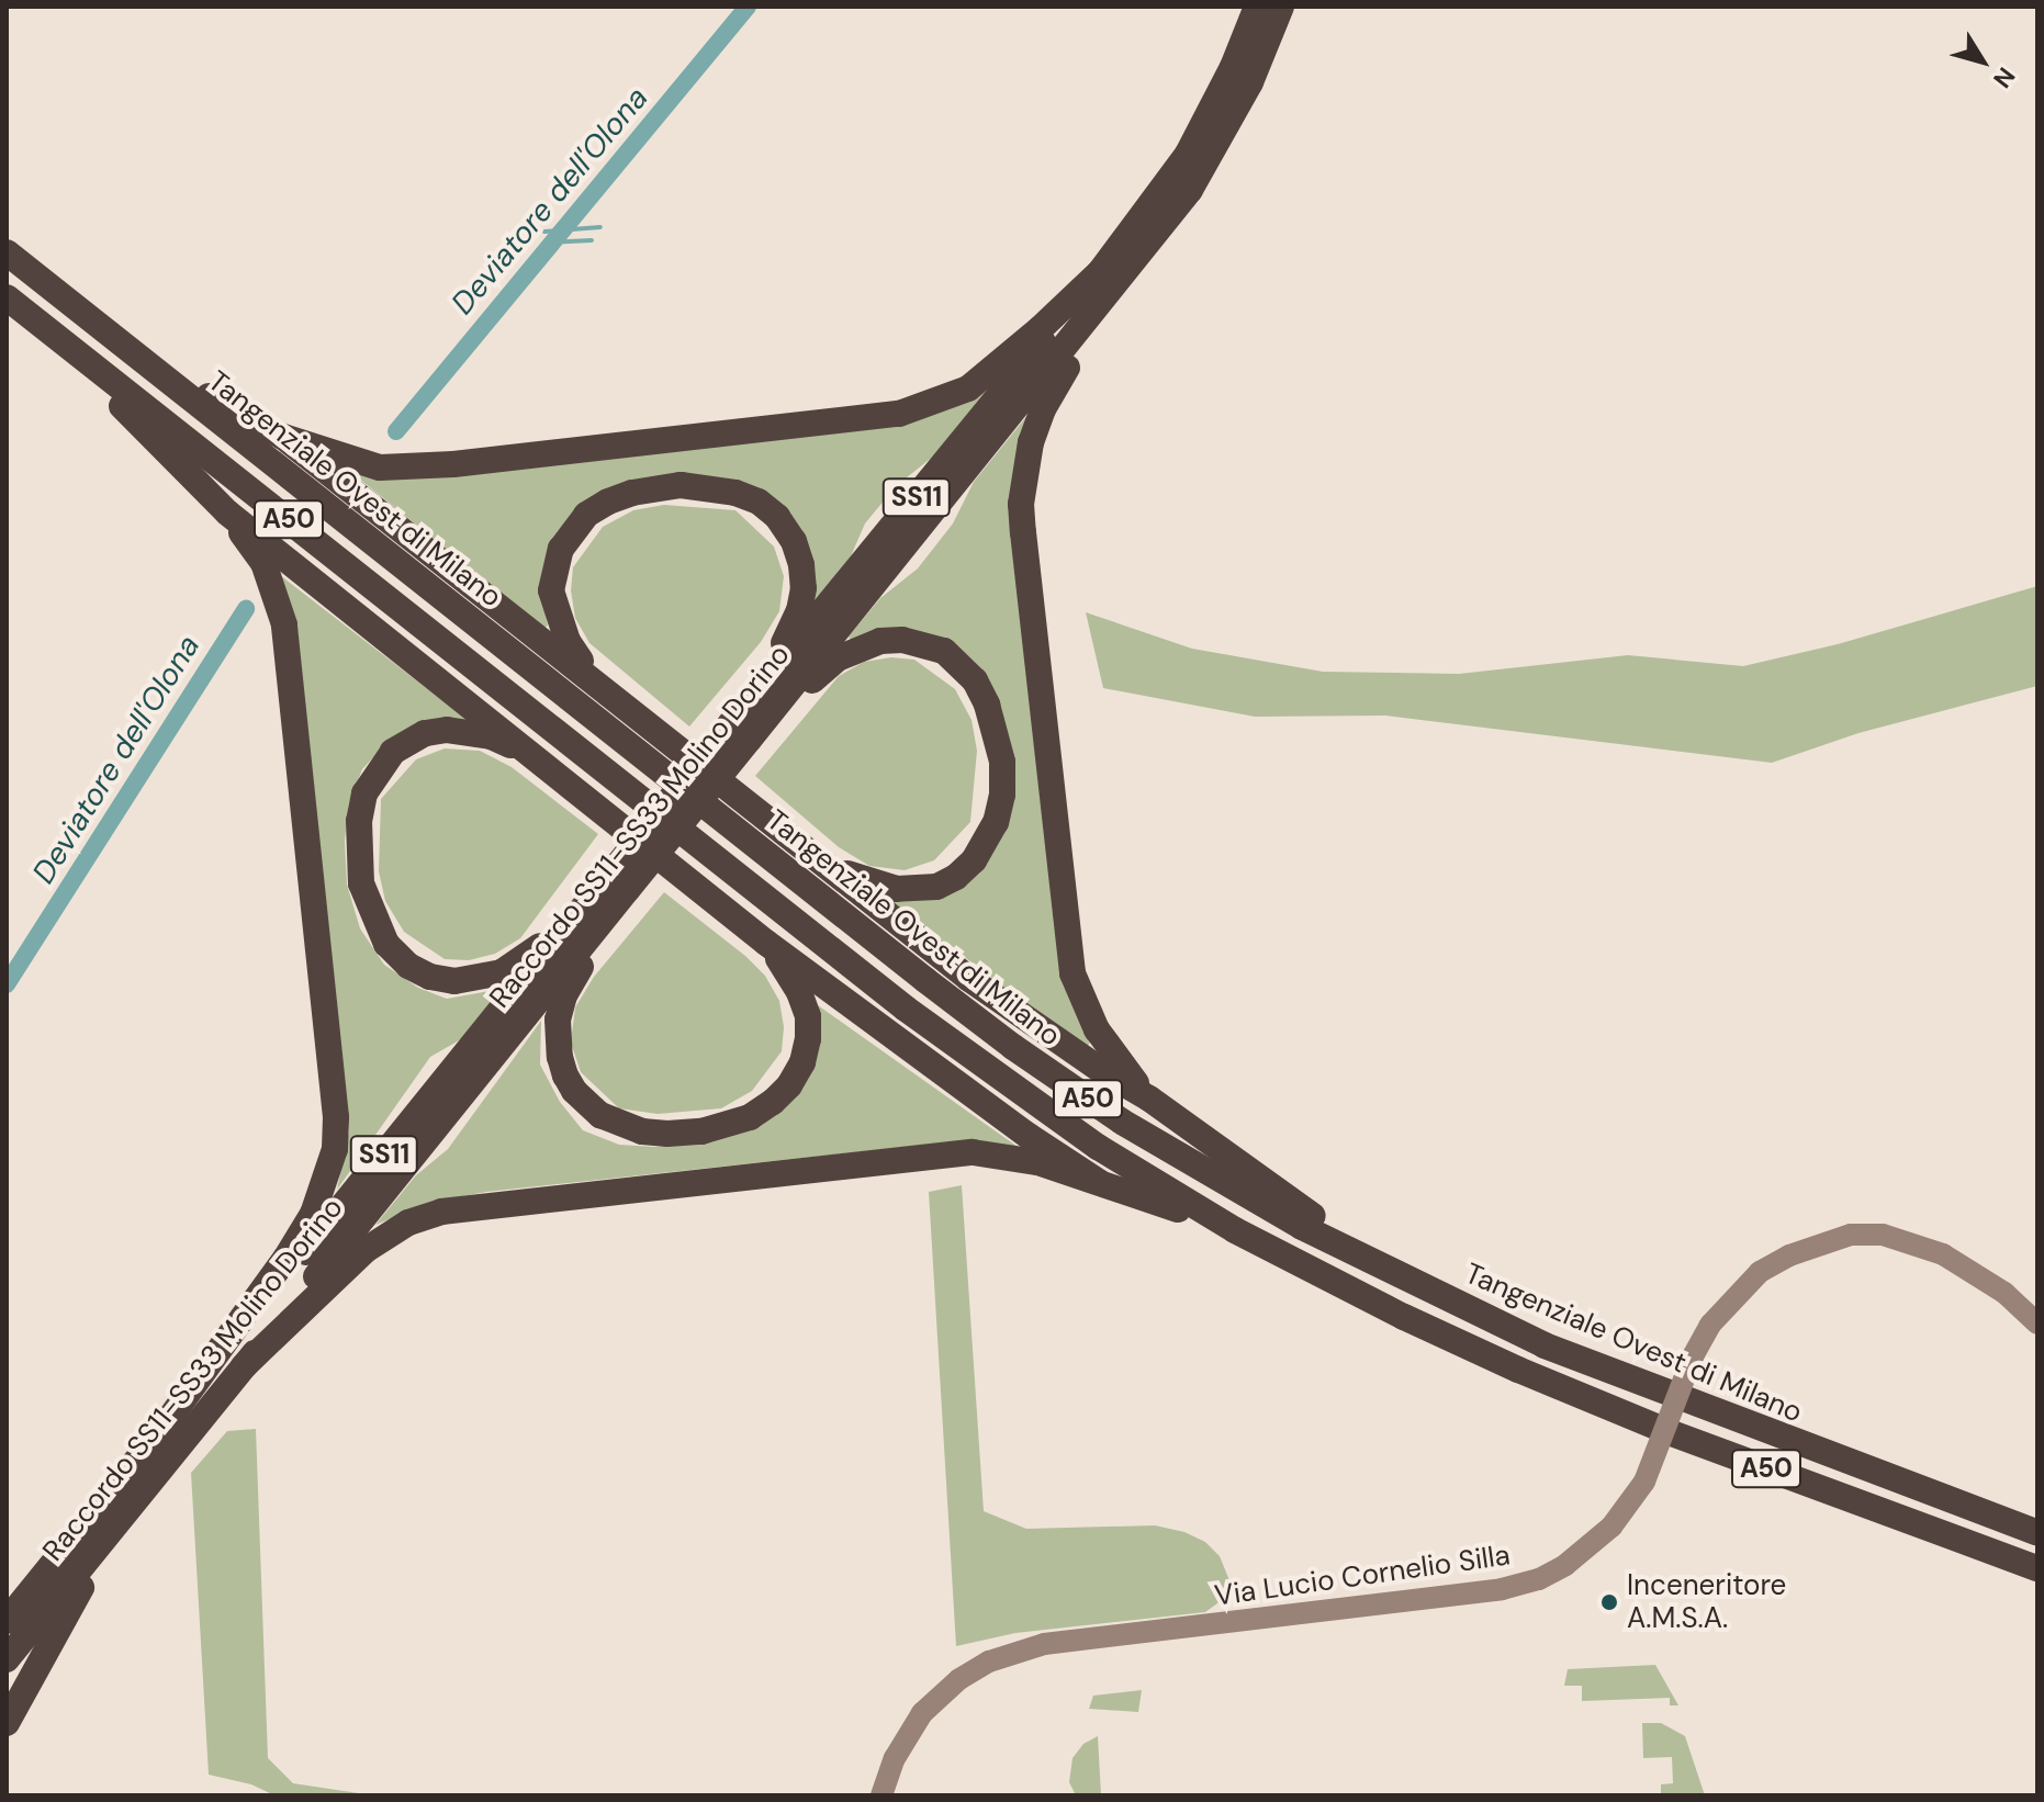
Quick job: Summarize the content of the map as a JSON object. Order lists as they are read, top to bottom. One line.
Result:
{"streets":{"highway":["Tangenziale Ovest di Milano","SS11","A50","Raccordo SS11-SS33 Molino Dorino"],"street":["Via Lucio Cornelio Silla"]},"water":["Deviatore dell'Olona"],"places":["Inceneritore A.M.S.A."],"north":"bottom right"}
